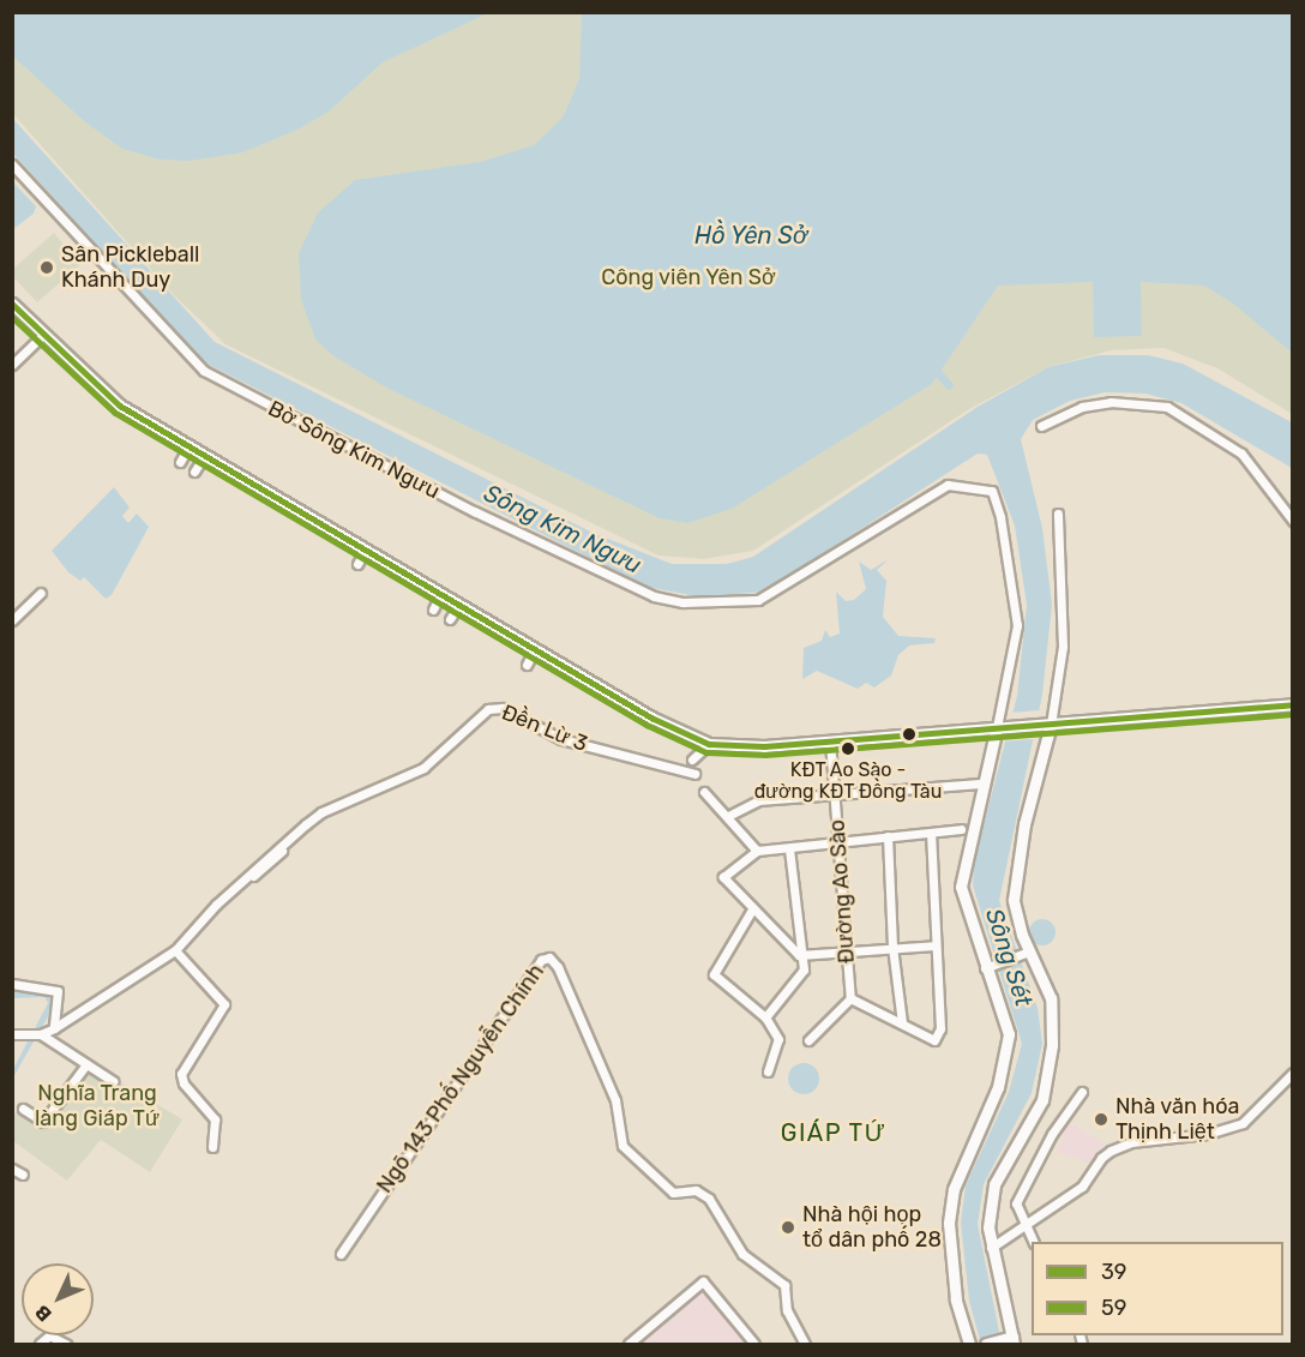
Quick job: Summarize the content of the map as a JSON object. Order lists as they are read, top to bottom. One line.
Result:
{"streets":{"street":["Bờ Sông Kim Ngưu","Đền Lừ 3","Đường Ao Sào","Ngõ 143 Phố Nguyễn Chính"]},"districts":["GIÁP TỨ"],"water":["Hồ Yên Sở","Sông Kim Ngưu","Sông Sét"],"parks":["Công viên Yên Sở","Nghĩa Trang làng Giáp Tứ"],"places":["Sân Pickleball Khánh Duy","KĐT Ao Sào - đường KĐT Đồng Tàu","Nhà văn hóa Thịnh Liệt","Nhà hội họp tổ dân phố 28"],"lines":["transit line 39","transit line 59"],"legend":["39","59"],"north":"bottom left"}
